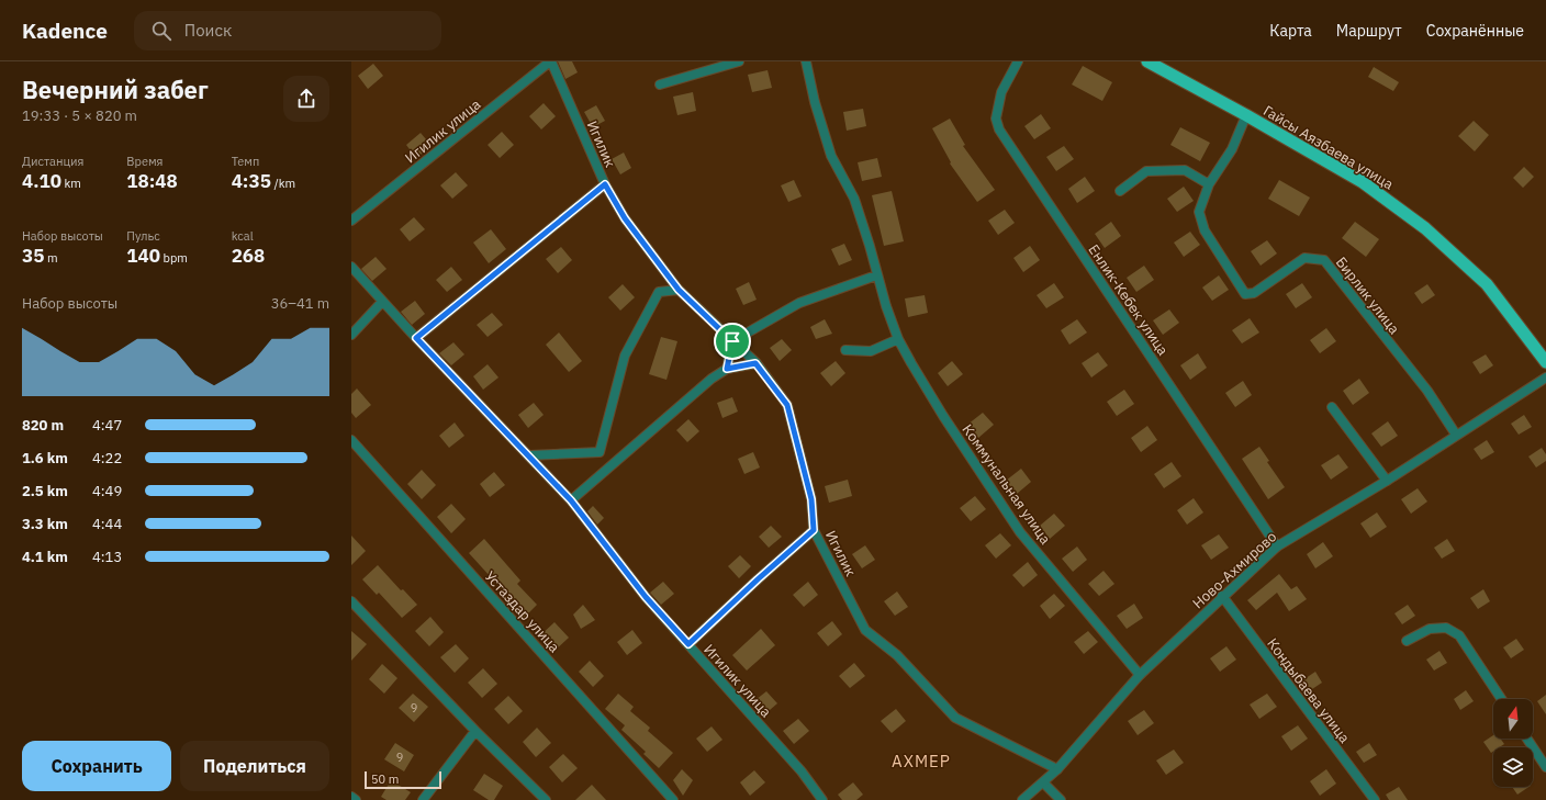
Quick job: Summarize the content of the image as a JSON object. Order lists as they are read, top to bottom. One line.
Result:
{"streets":{"highway":["Гайсы Аязбаева улица"],"street":["Игилик улица","Игилик","Бирлик улица","Енлик-Кебек улица","Коммунальная улица","Ново-Ахмирово","Устаздар улица","Кондыбаева улица"]},"crossings":[["Игилик улица","Игилик"],["Игилик","Ново-Ахмирово"],["Гайсы Аязбаева улица","Бирлик улица"],["Бирлик улица","Ново-Ахмирово"],["Енлик-Кебек улица","Ново-Ахмирово"],["Коммунальная улица","Ново-Ахмирово"],["Ново-Ахмирово","Кондыбаева улица"]],"districts":["АХМЕР"],"house_numbers":["9","9"],"scale_bar":"50 m","north":"top","page":{"header":"Kadence","search":"Поиск","nav":["Карта","Маршрут","Сохранённые"],"heading":["Вечерний забег","19:33 · 5 × 820 m"],"stats":[["Дистанция","4.10 km"],["Время","18:48"],["Темп","4:35 /km"],["Набор высоты","35 m"],["Пульс","140 bpm"],["kcal","268"]],"chart":["Набор высоты","36–41 m"],"list":[{"name":"820 m","note":"4:47"},{"name":"1.6 km","note":"4:22"},{"name":"2.5 km","note":"4:49"},{"name":"3.3 km","note":"4:44"},{"name":"4.1 km","note":"4:13"}],"buttons":["Сохранить","Поделиться"],"scale":"50 m"}}
